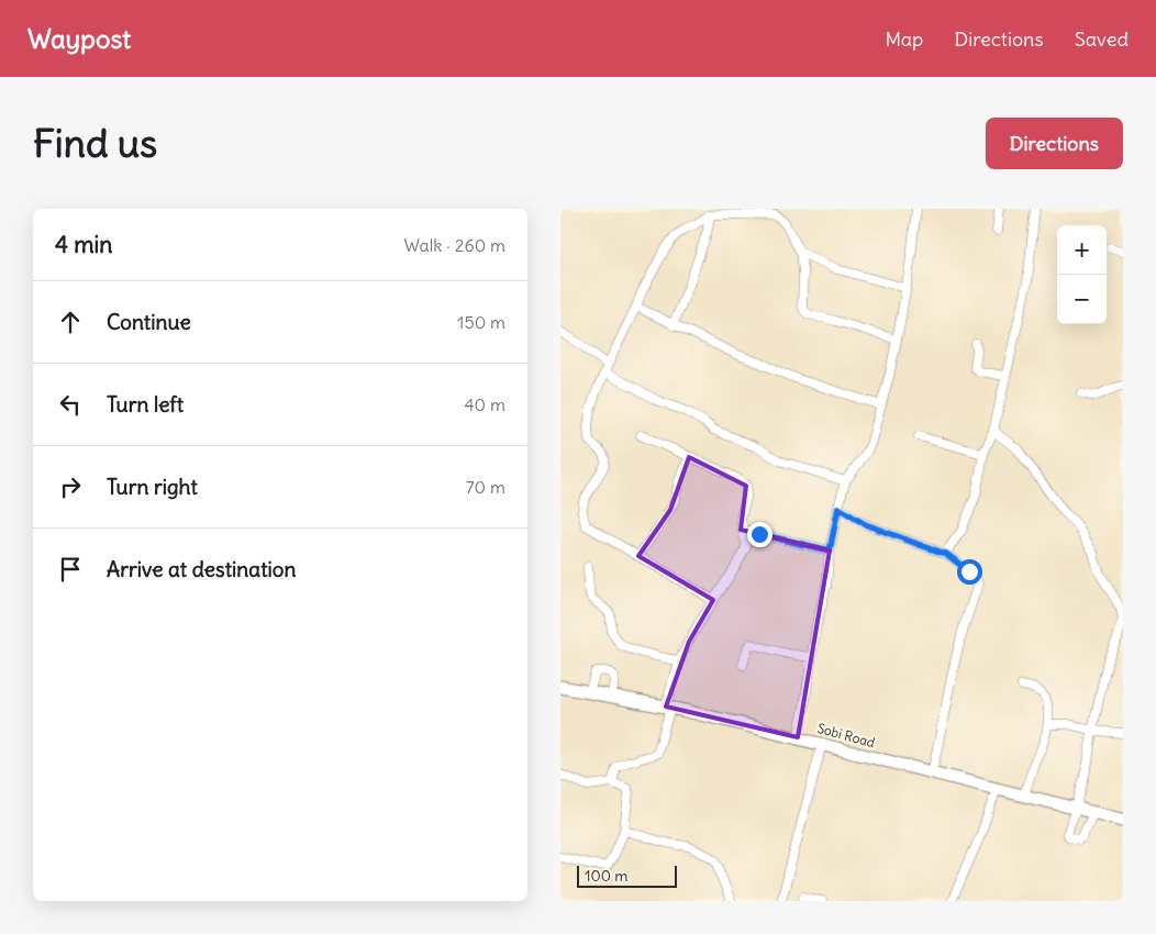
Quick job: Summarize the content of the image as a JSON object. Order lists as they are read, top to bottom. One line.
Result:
{"streets":{"highway":["Sobi Road"]},"scale_bar":"100 m","page":{"header":"Waypost","nav":["Map","Directions","Saved"],"buttons":"Directions","title":"Find us","heading":["4 min","Walk · 260 m"],"map_buttons":["+","−"],"list":[["Continue","150 m"],["Turn left","40 m"],["Turn right","70 m"],"Arrive at destination"],"scale":"100 m"}}
